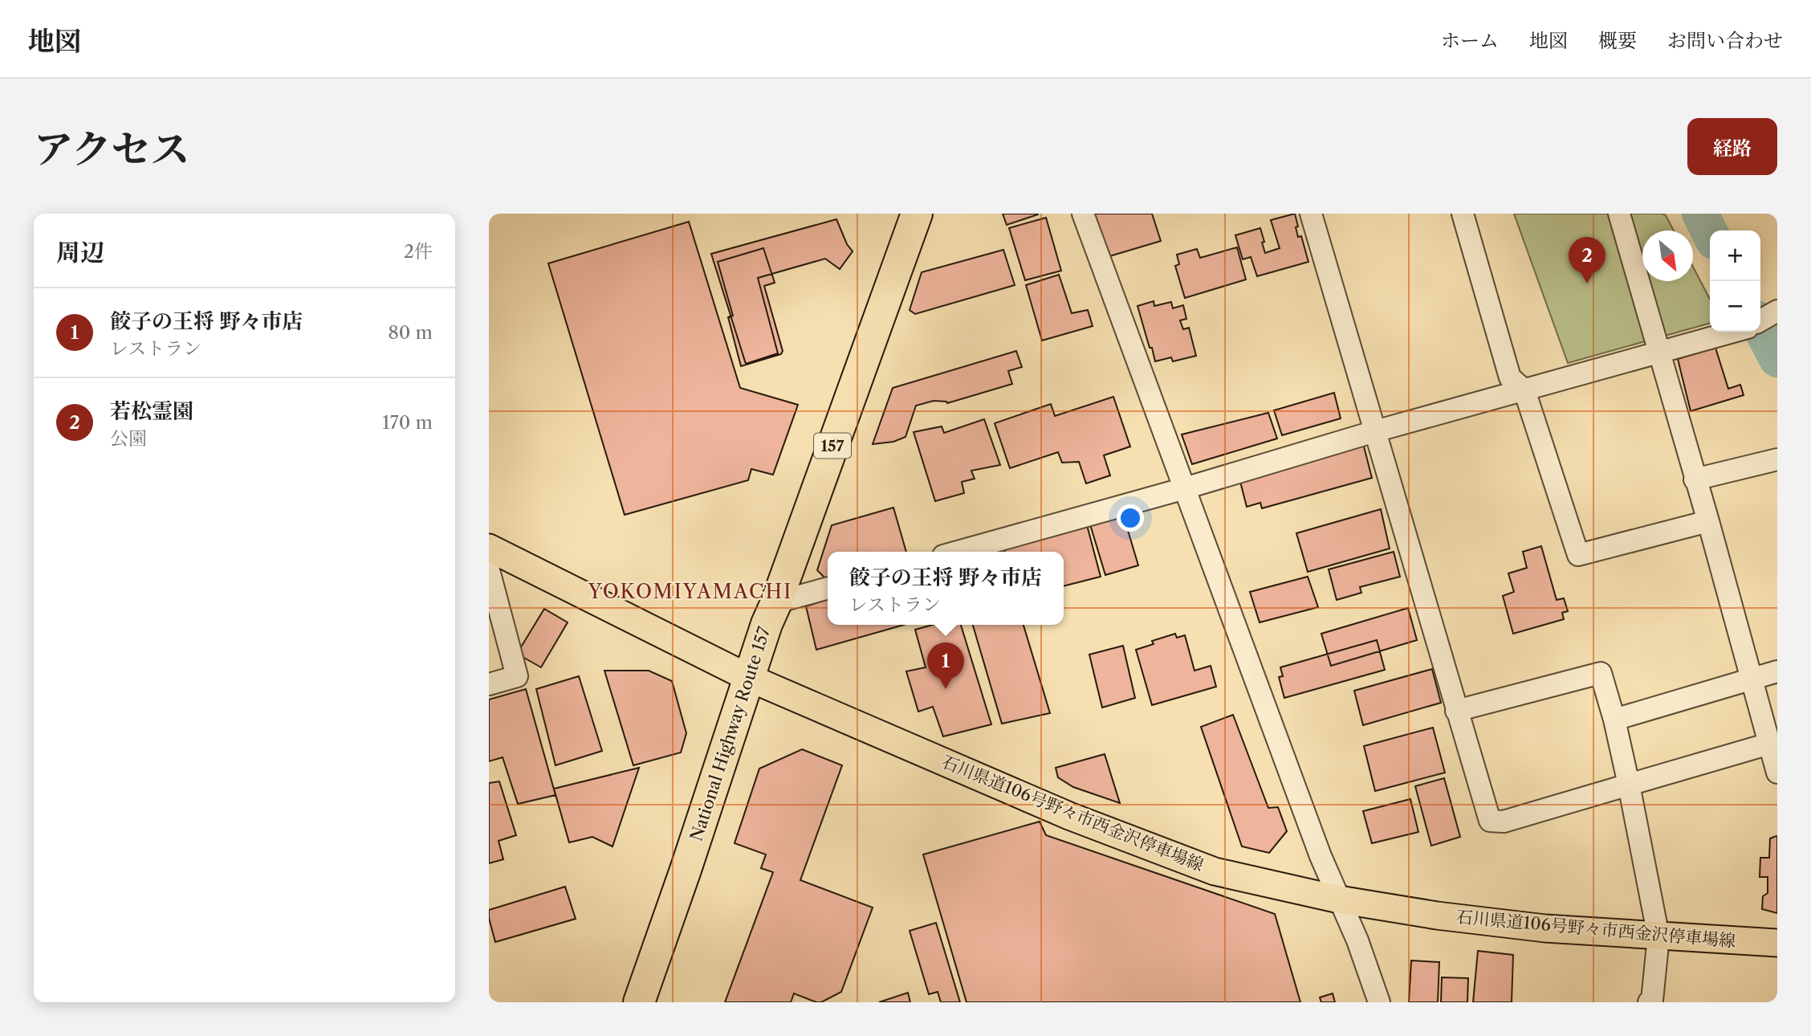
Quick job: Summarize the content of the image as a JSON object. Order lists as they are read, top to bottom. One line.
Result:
{"streets":{"highway":["157","National Highway Route 157"],"main road":["石川県道106号野々市西金沢停車場線"]},"crossings":[["National Highway Route 157","石川県道106号野々市西金沢停車場線"]],"districts":["YOKOMIYAMACHI"],"north":"bottom right","page":{"header":"地図","nav":["ホーム","地図","概要","お問い合わせ"],"title":"アクセス","buttons":"経路","heading":["周辺","2件"],"map_buttons":["+","−"],"pins":["2","1"],"list":[{"mark":"1","name":"餃子の王将 野々市店","note":"レストラン","value":"80 m"},{"mark":"2","name":"若松霊園","note":"公園","value":"170 m"}],"popup":["餃子の王将 野々市店","レストラン"]}}
